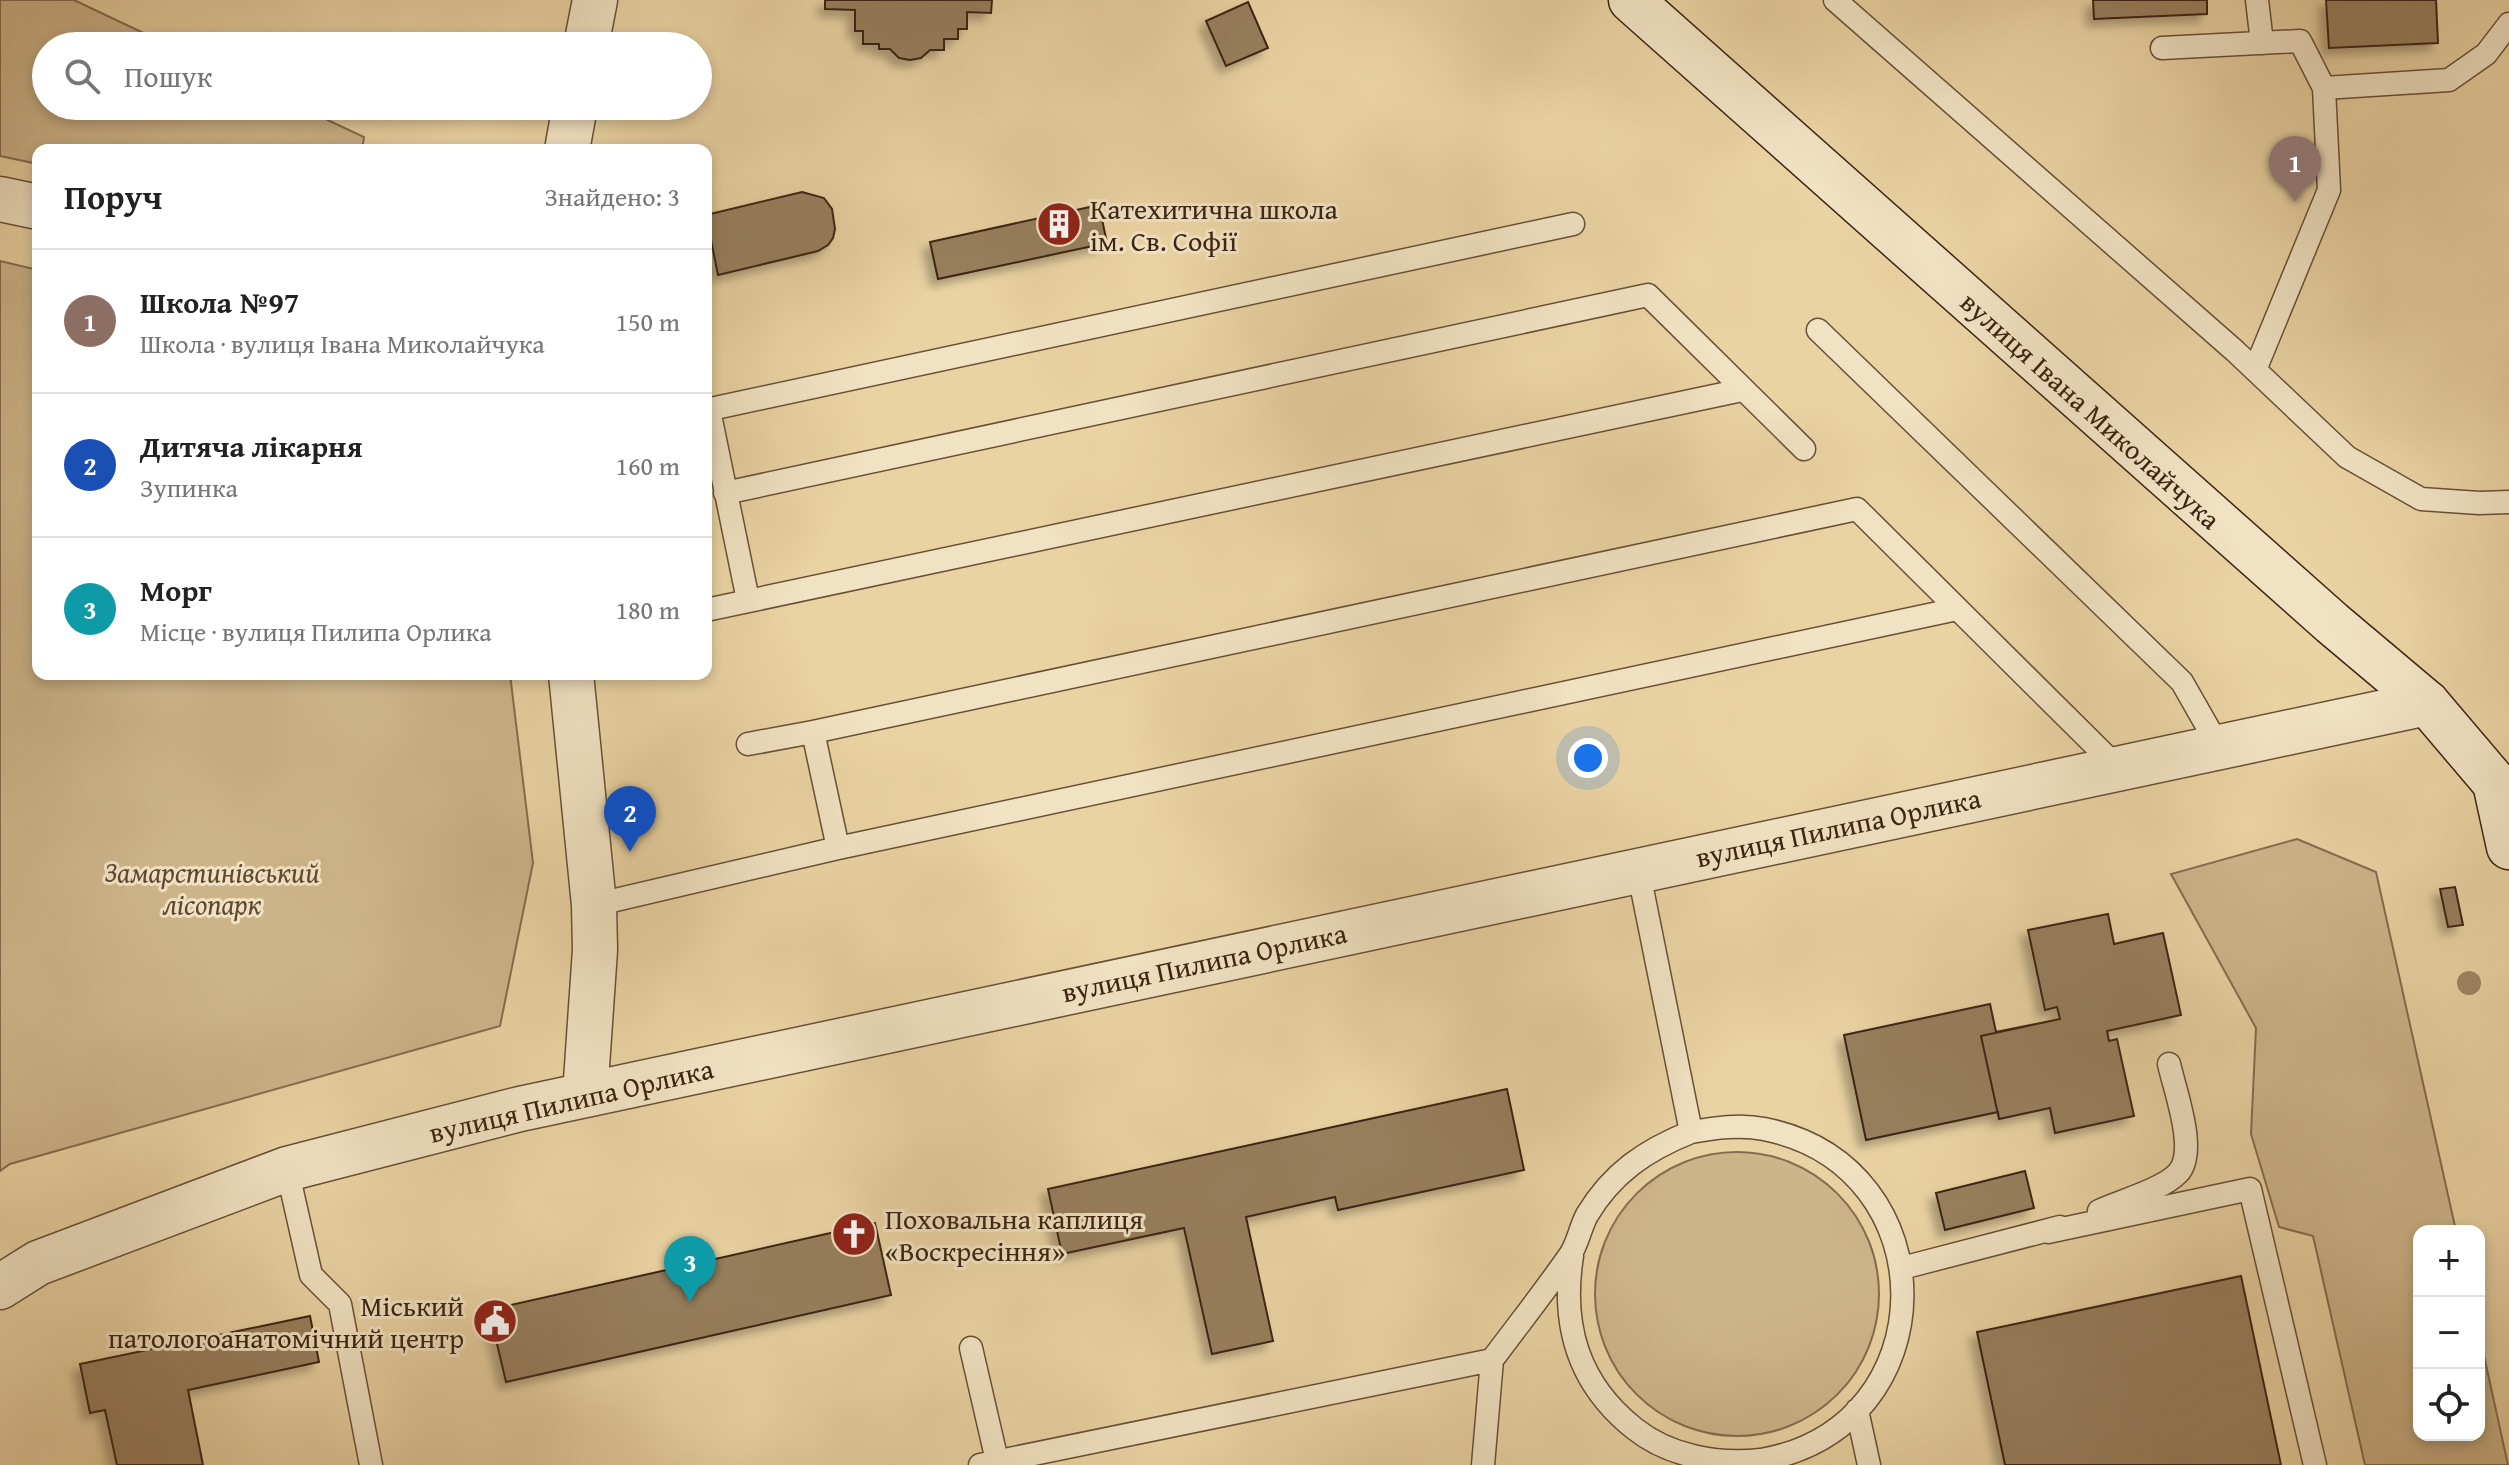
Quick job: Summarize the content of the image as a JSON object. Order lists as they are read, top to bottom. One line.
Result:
{"streets":{"street":["вулиця Івана Миколайчука","вулиця Пилипа Орлика"]},"crossings":[["вулиця Івана Миколайчука","вулиця Пилипа Орлика"]],"parks":["Замарстинівський лісопарк"],"places":{"building":["Катехитична школа ім. Св. Софії"],"church":["Поховальна каплиця «Воскресіння»"],"public building":["Міський патологоанатомічний центр"]},"page":{"search":"Пошук","pins":["1","2","3"],"heading":["Поруч","Знайдено: 3"],"list":[{"mark":"1","name":"Школа №97","note":"Школа · вулиця Івана Миколайчука","value":"150 m"},{"mark":"2","name":"Дитяча лікарня","note":"Зупинка","value":"160 m"},{"mark":"3","name":"Морг","note":"Місце · вулиця Пилипа Орлика","value":"180 m"}],"map_buttons":["+","−"]}}
